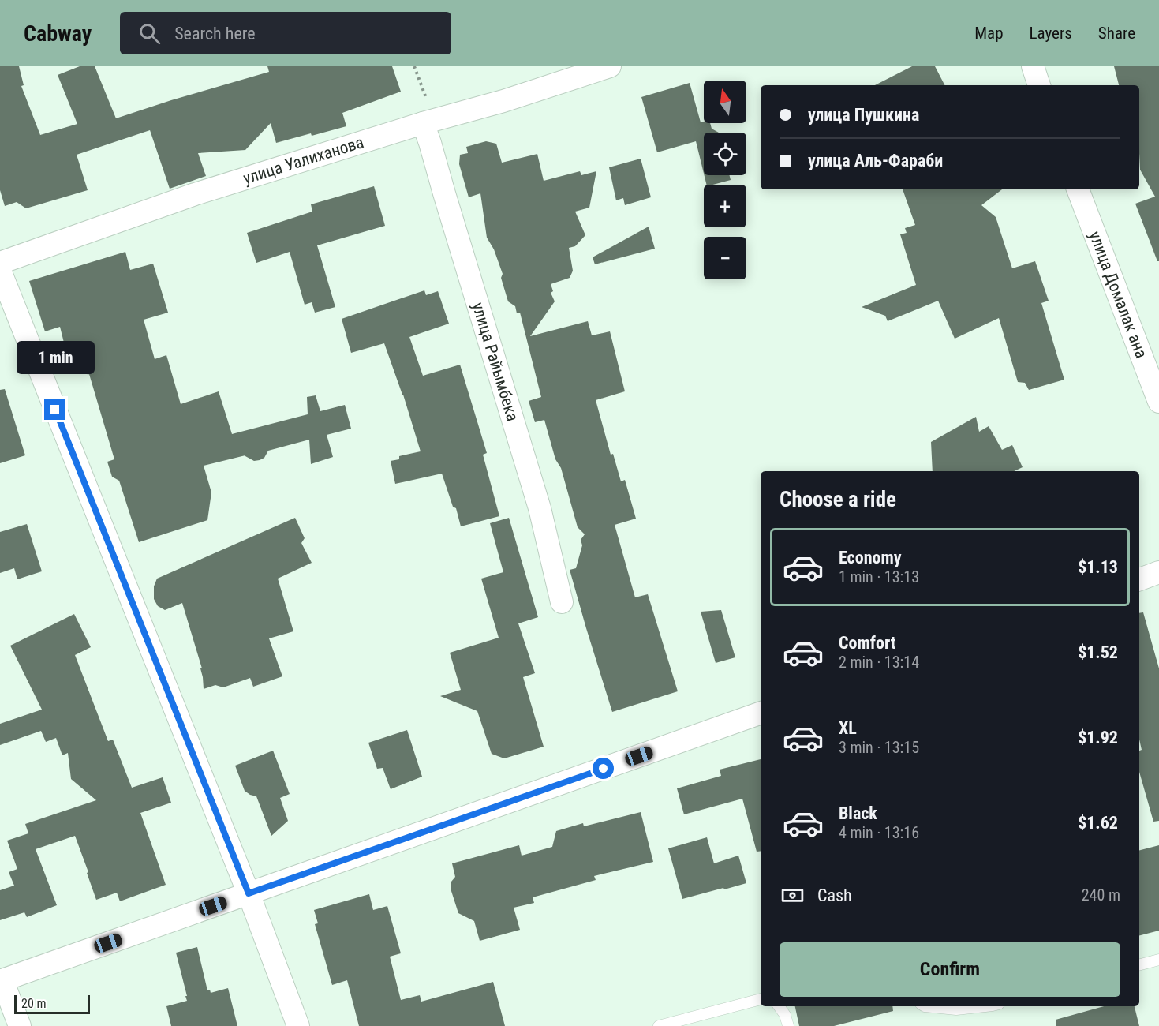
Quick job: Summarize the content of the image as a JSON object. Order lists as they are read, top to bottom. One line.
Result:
{"streets":{"street":["улица Уалиханова","улица Домалак ана","улица Райымбека"]},"crossings":[["улица Уалиханова","улица Райымбека"]],"scale_bar":"20 m","north":"top","page":{"header":"Cabway","search":"Search here","nav":["Map","Layers","Share"],"map_buttons":["+","−"],"banner":["улица Пушкина","улица Аль-Фараби"],"bubble":"1 min","heading":"Choose a ride","list":[{"name":"Economy","note":"1 min · 13:13","value":"$1.13"},{"name":"Comfort","note":"2 min · 13:14","value":"$1.52"},{"name":"XL","note":"3 min · 13:15","value":"$1.92"},{"name":"Black","note":"4 min · 13:16","value":"$1.62"}],"pay":["Cash","240 m"],"buttons":"Confirm","scale":"20 m"}}
